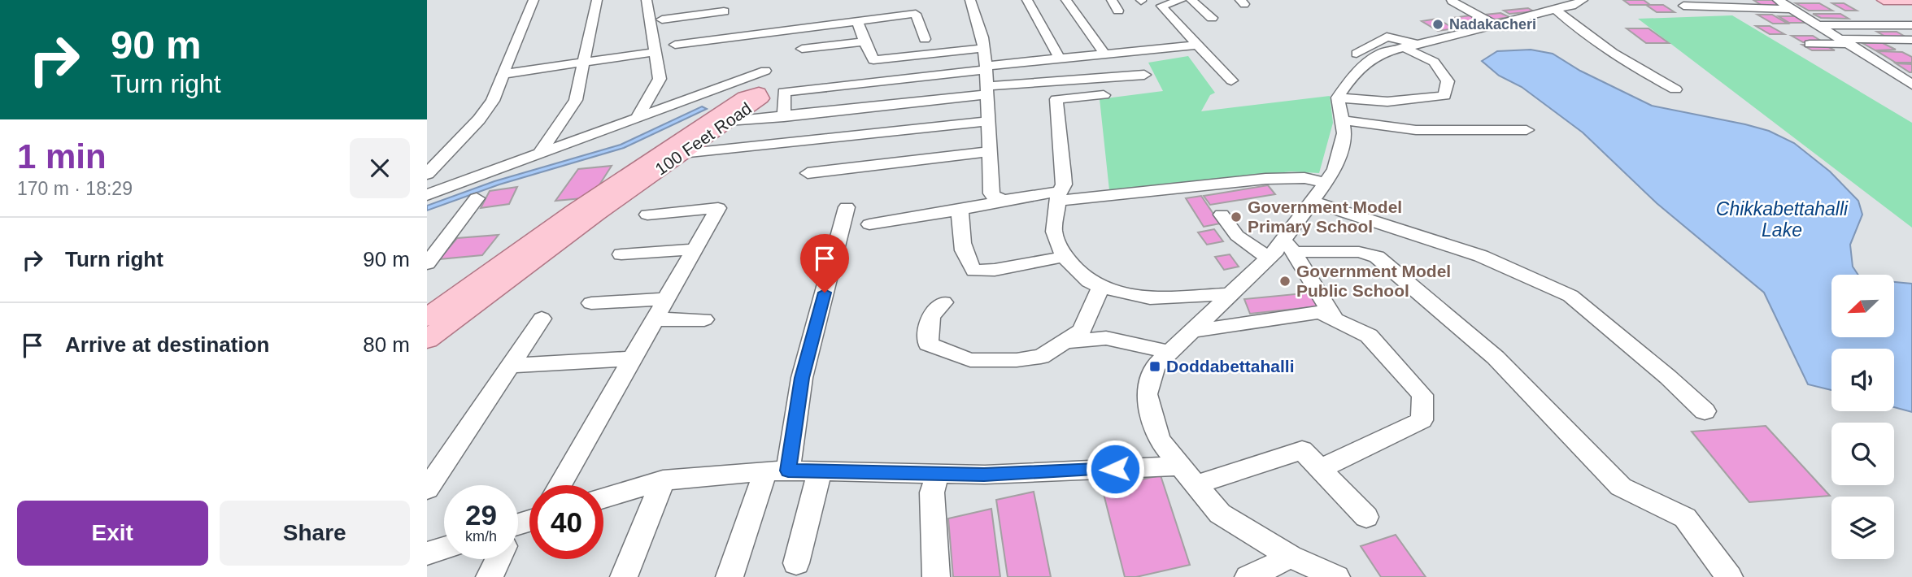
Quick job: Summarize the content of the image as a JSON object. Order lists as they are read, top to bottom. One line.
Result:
{"streets":{"main road":["100 Feet Road"]},"water":["Chikkabettahalli Lake"],"places":{"other":["Nadakacheri","Government Model Primary School","Government Model Public School"],"transit":["Doddabettahalli"]},"north":"bottom left","page":{"turn":["90 m","Turn right"],"heading":["1 min","170 m · 18:29"],"list":[{"name":"Turn right","value":"90 m"},{"name":"Arrive at destination","value":"80 m"}],"speed":"29 km/h","limit":"40","buttons":["Exit","Share"]}}
